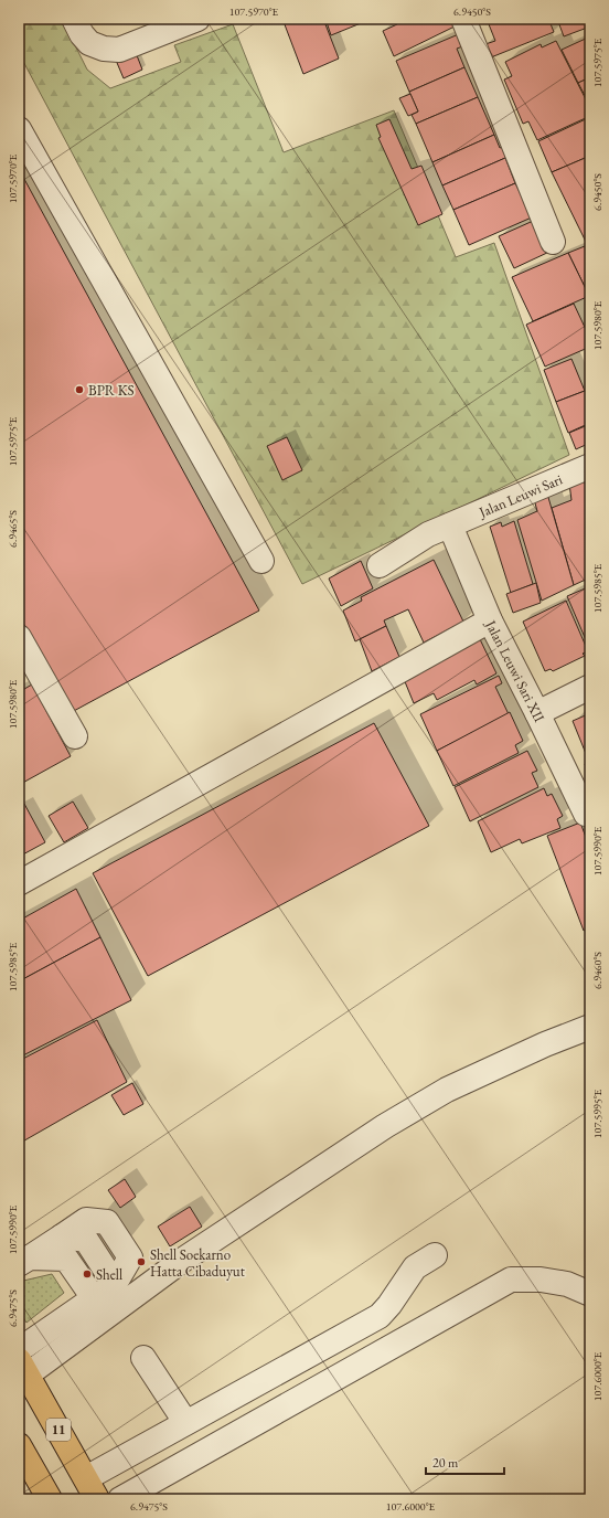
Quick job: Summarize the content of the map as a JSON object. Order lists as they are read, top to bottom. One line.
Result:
{"streets":{"highway":["11"],"street":["Jalan Leuwi Sari","Jalan Leuwi Sari XII"]},"crossings":[["Jalan Leuwi Sari","Jalan Leuwi Sari XII"]],"places":["BPR KS","Shell Soekarno Hatta Cibaduyut","Shell"],"scale_bar":"20 m","coordinates":["107.5970°E","6.9450°S","107.5975°E","107.5980°E","6.9465°S","107.5985°E","107.5990°E","6.9460°S","107.5995°E","6.9475°S","107.6000°E"]}
